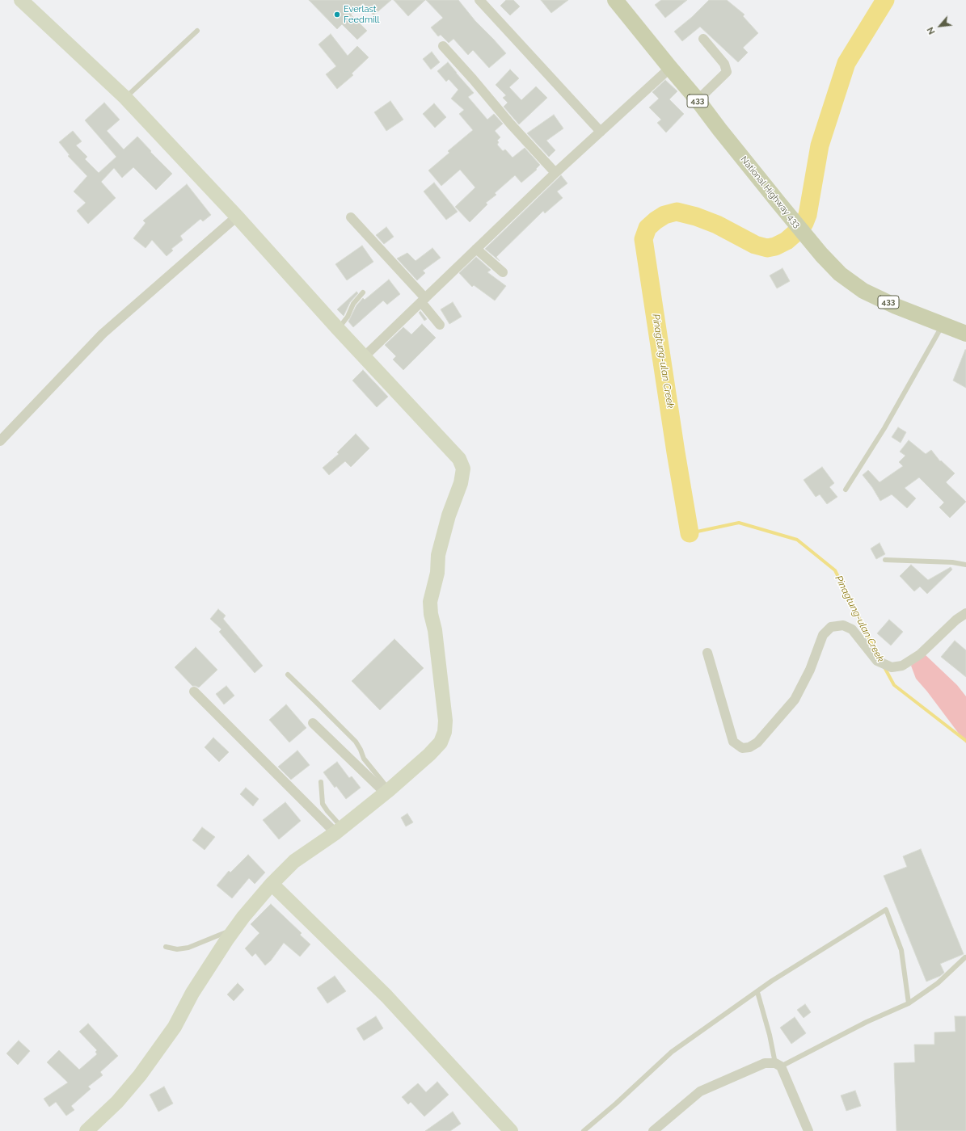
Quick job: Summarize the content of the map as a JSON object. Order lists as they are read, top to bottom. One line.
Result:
{"streets":{"main road":["433","National Highway 433"]},"water":["Pinagtung-ulan Creek"],"places":["Everlast Feedmill"],"north":"bottom left"}
